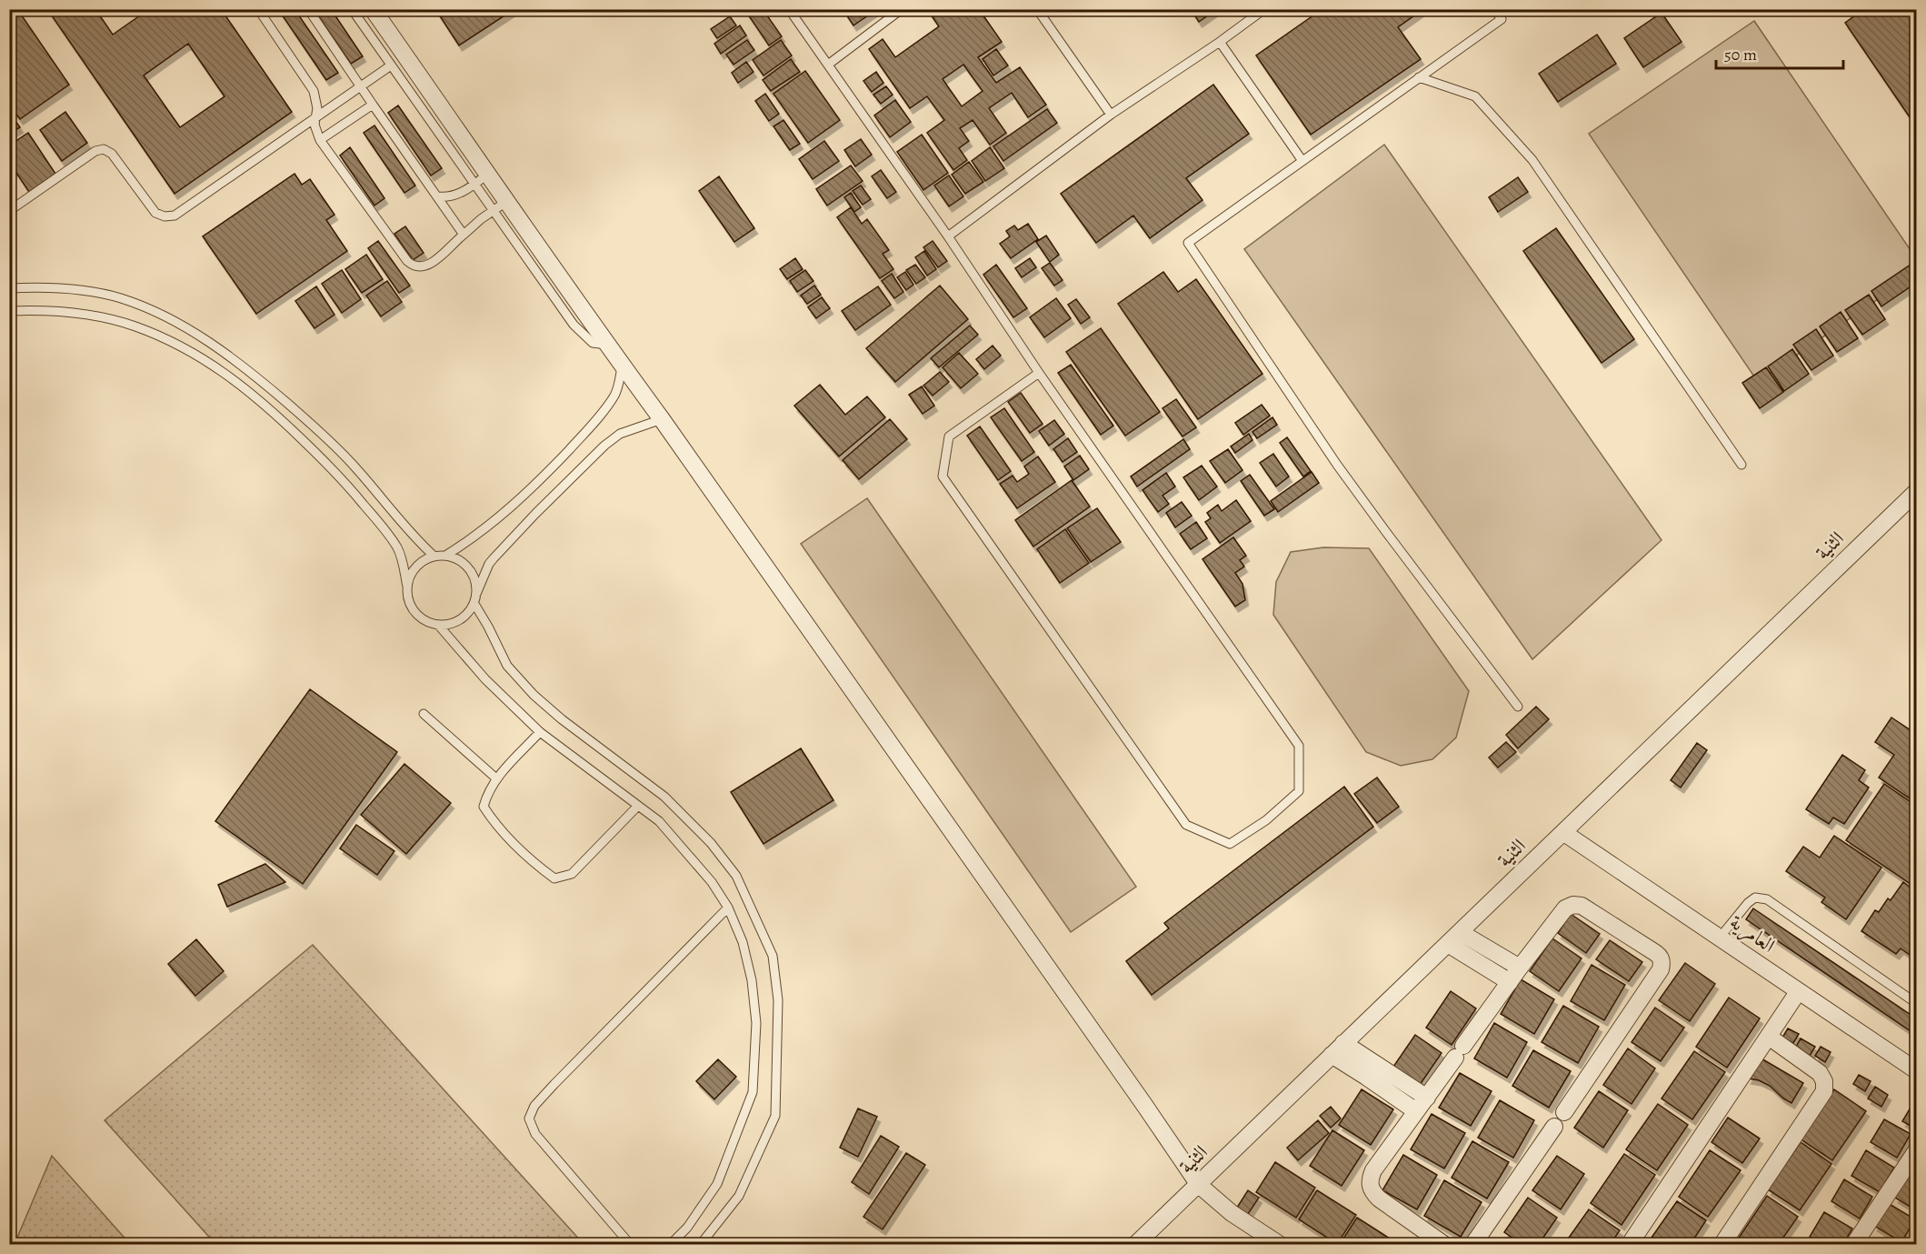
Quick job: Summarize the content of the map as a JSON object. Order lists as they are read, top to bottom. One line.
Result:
{"streets":{"street":["الثنية","العامرية"]},"crossings":[["الثنية","العامرية"]],"scale_bar":"50 m"}
